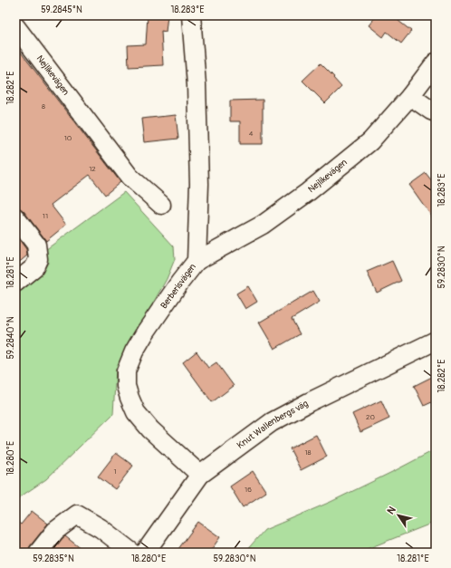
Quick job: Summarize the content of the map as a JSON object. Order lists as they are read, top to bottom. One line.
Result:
{"streets":{"street":["Nejlikevägen","Berberisvägen","Knut Wallenbergs väg"]},"crossings":[["Nejlikevägen","Berberisvägen"],["Berberisvägen","Knut Wallenbergs väg"]],"house_numbers":["8","4","10","12","11","20","18","1","16"],"north":"top left","coordinates":["59.2845°N","18.283°E","18.282°E","59.2830°N","18.281°E","59.2840°N","18.280°E","59.2835°N"]}
